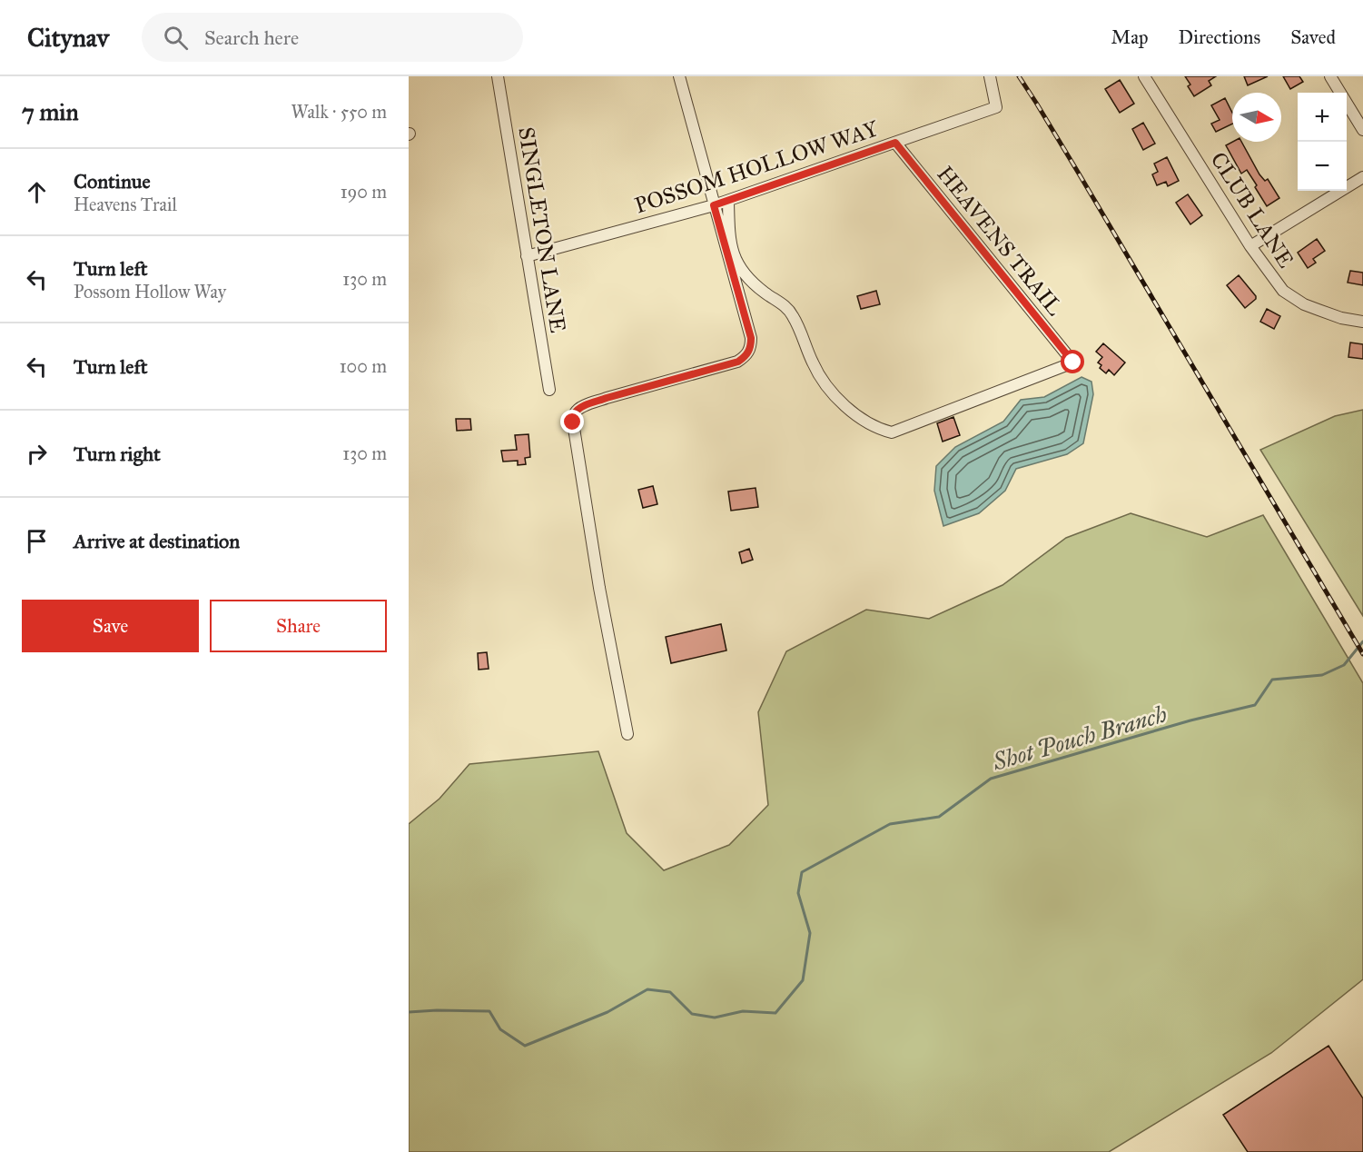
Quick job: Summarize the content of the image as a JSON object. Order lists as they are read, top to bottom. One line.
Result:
{"streets":{"street":["POSSOM HOLLOW WAY","CLUB LANE","SINGLETON LANE","HEAVENS TRAIL"]},"crossings":[["POSSOM HOLLOW WAY","SINGLETON LANE"],["POSSOM HOLLOW WAY","HEAVENS TRAIL"]],"water":["Shot Pouch Branch"],"north":"right","page":{"header":"Citynav","search":"Search here","nav":["Map","Directions","Saved"],"heading":["7 min","Walk · 550 m"],"map_buttons":["+","−"],"list":[["Continue","Heavens Trail","190 m"],["Turn left","Possom Hollow Way","130 m"],["Turn left","100 m"],["Turn right","130 m"],"Arrive at destination"],"buttons":["Save","Share"]}}
